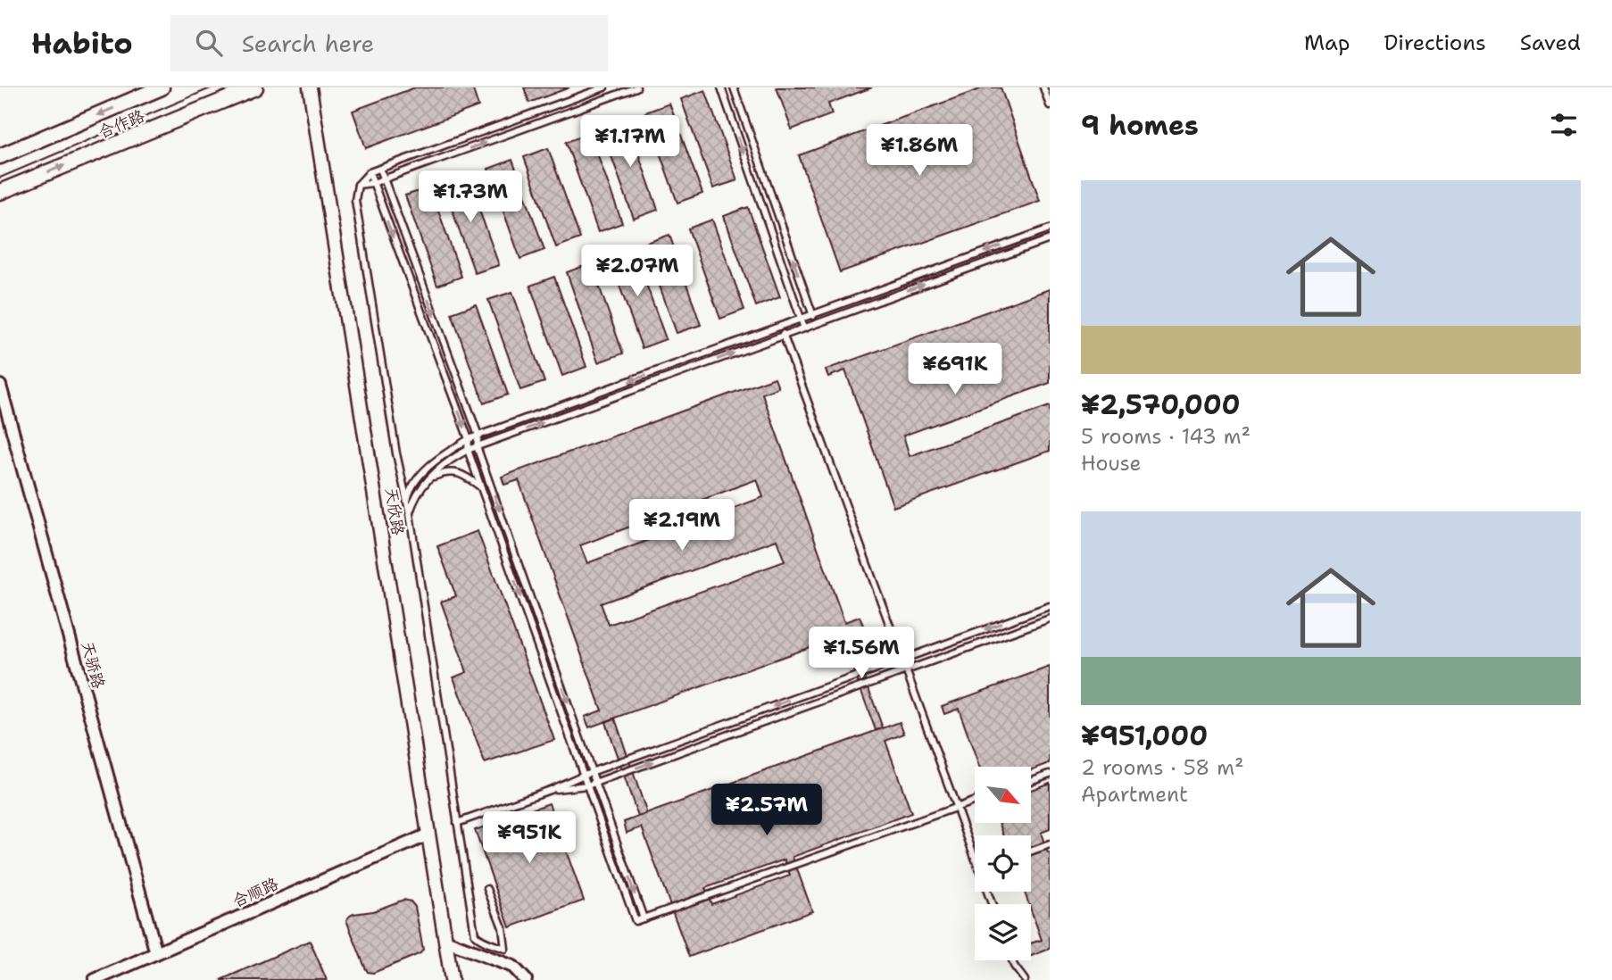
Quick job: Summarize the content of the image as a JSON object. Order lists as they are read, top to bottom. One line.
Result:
{"streets":{"main road":["合作路"],"street":["天欣路","天骄路","合顺路"]},"crossings":[["天欣路","合顺路"],["天骄路","合顺路"]],"north":"bottom right","page":{"header":"Habito","search":"Search here","nav":["Map","Directions","Saved"],"heading":"9 homes","price":["¥1.17M","¥1.86M","¥1.73M","¥2.07M","¥691K","¥2.19M","¥1.56M","¥2.57M","¥951K"],"list":[{"name":"¥2,570,000","note":"5 rooms · 143 m² · House"},{"name":"¥951,000","note":"2 rooms · 58 m² · Apartment"}]}}
